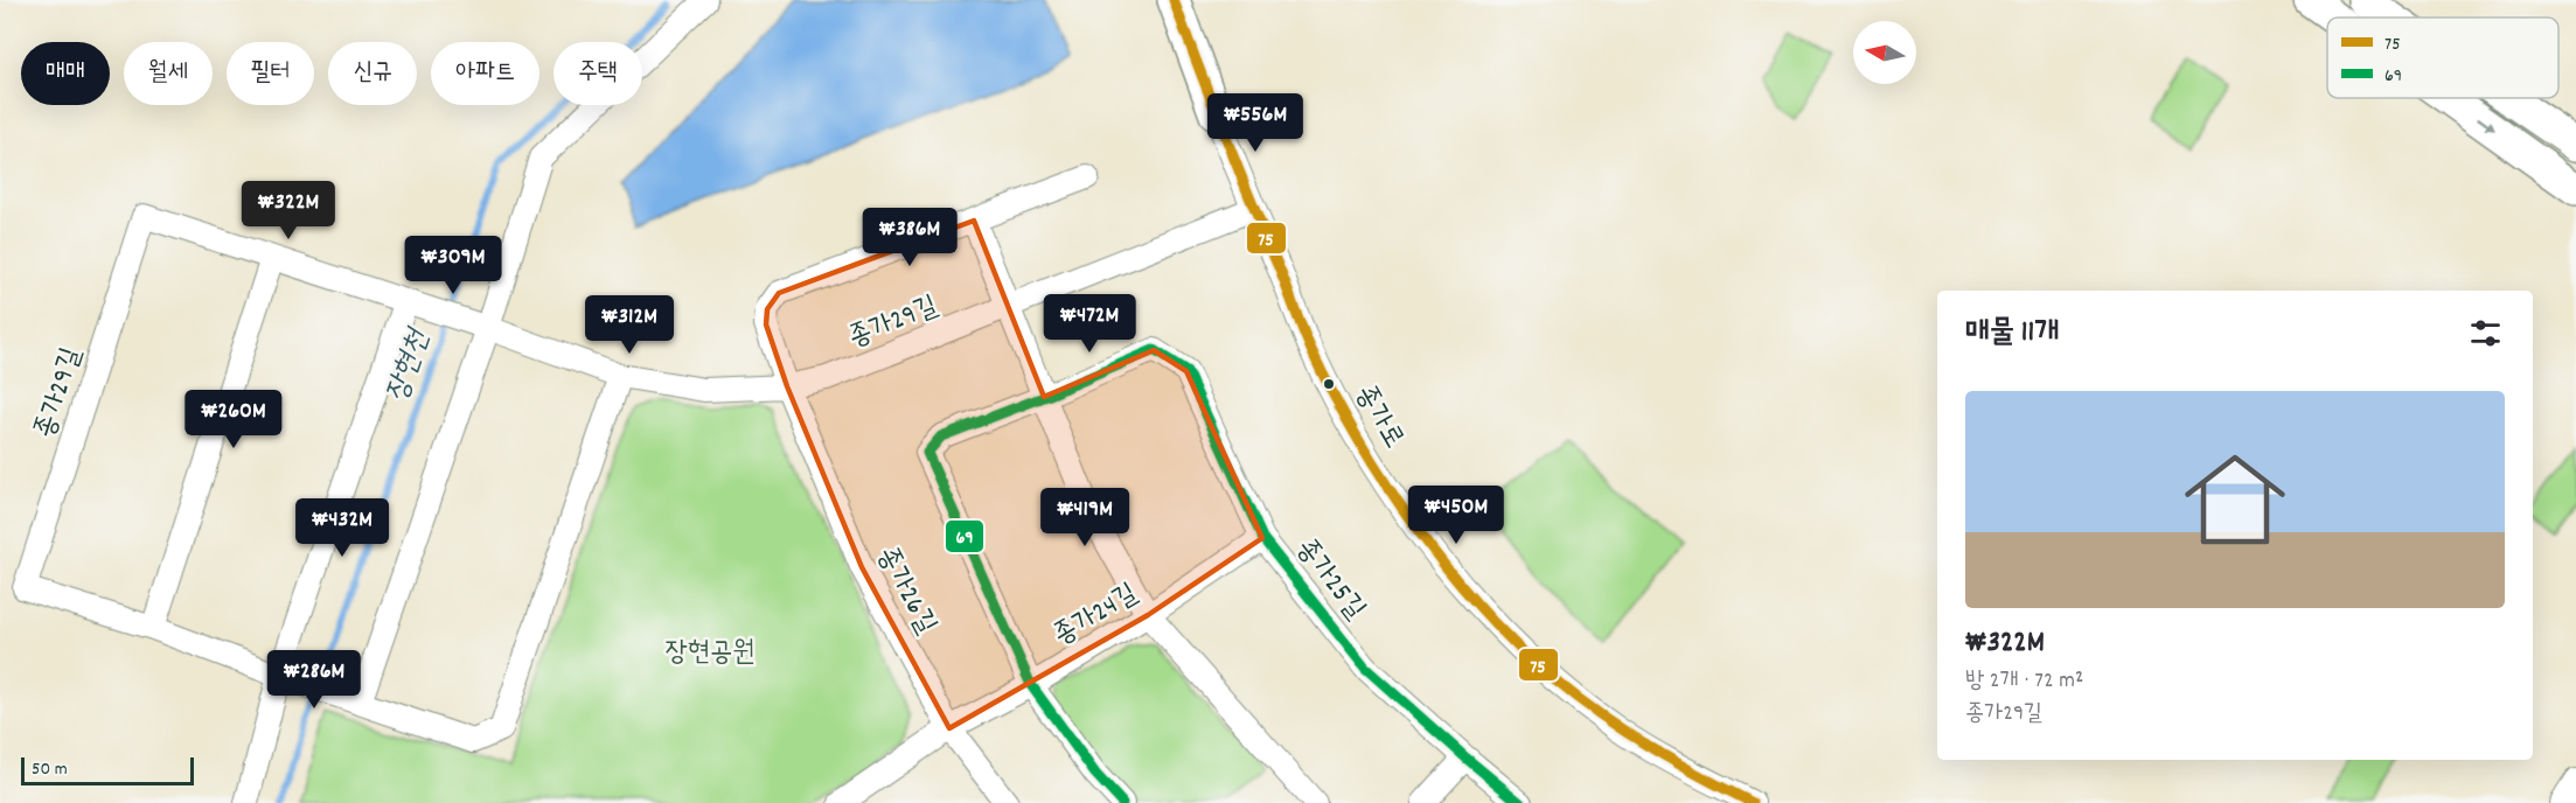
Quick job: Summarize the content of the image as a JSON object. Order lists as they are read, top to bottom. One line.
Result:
{"streets":{"street":["종가29길","종가로","종가25길","종가26길","종가24길"]},"crossings":[["종가29길","종가로"],["종가29길","종가26길"],["종가25길","종가24길"],["종가26길","종가24길"]],"water":["장현천"],"parks":["장현공원"],"lines":["transit line 75","transit line 69"],"legend":["75","69"],"scale_bar":"50 m","north":"left","page":{"chip":["매매","월세","필터","신규","아파트","주택"],"price":["₩556M","₩322M","₩386M","₩309M","₩472M","₩312M","₩260M","₩450M","₩419M","₩432M","₩286M"],"heading":"매물 11개","list":[{"name":"₩322M","note":"방 2개 · 72 m² · 종가29길"}],"scale":"50 m"}}
